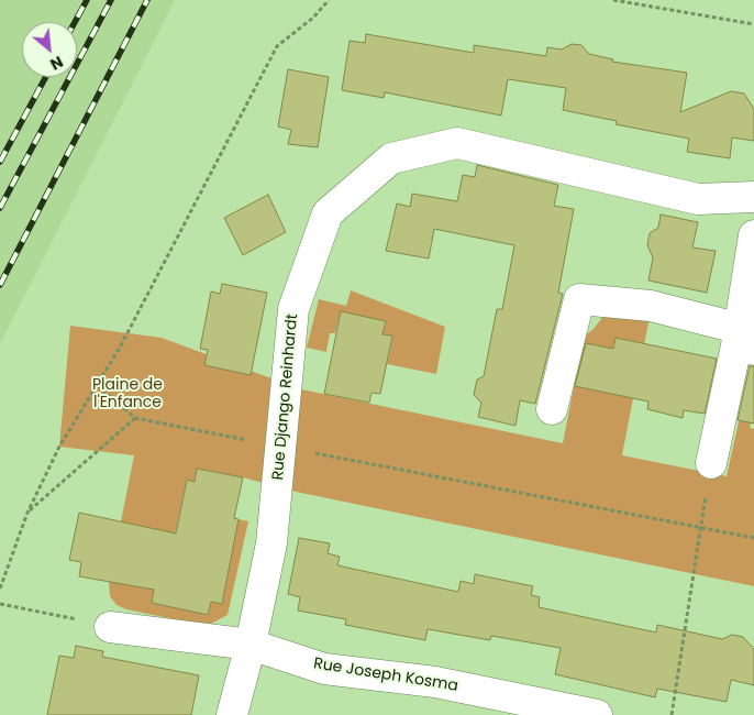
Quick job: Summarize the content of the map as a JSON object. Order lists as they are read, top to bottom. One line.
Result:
{"streets":{"street":["Rue Django Reinhardt","Rue Joseph Kosma"]},"crossings":[["Rue Django Reinhardt","Rue Joseph Kosma"]],"parks":["Plaine de l'Enfance"],"north":"bottom right"}
